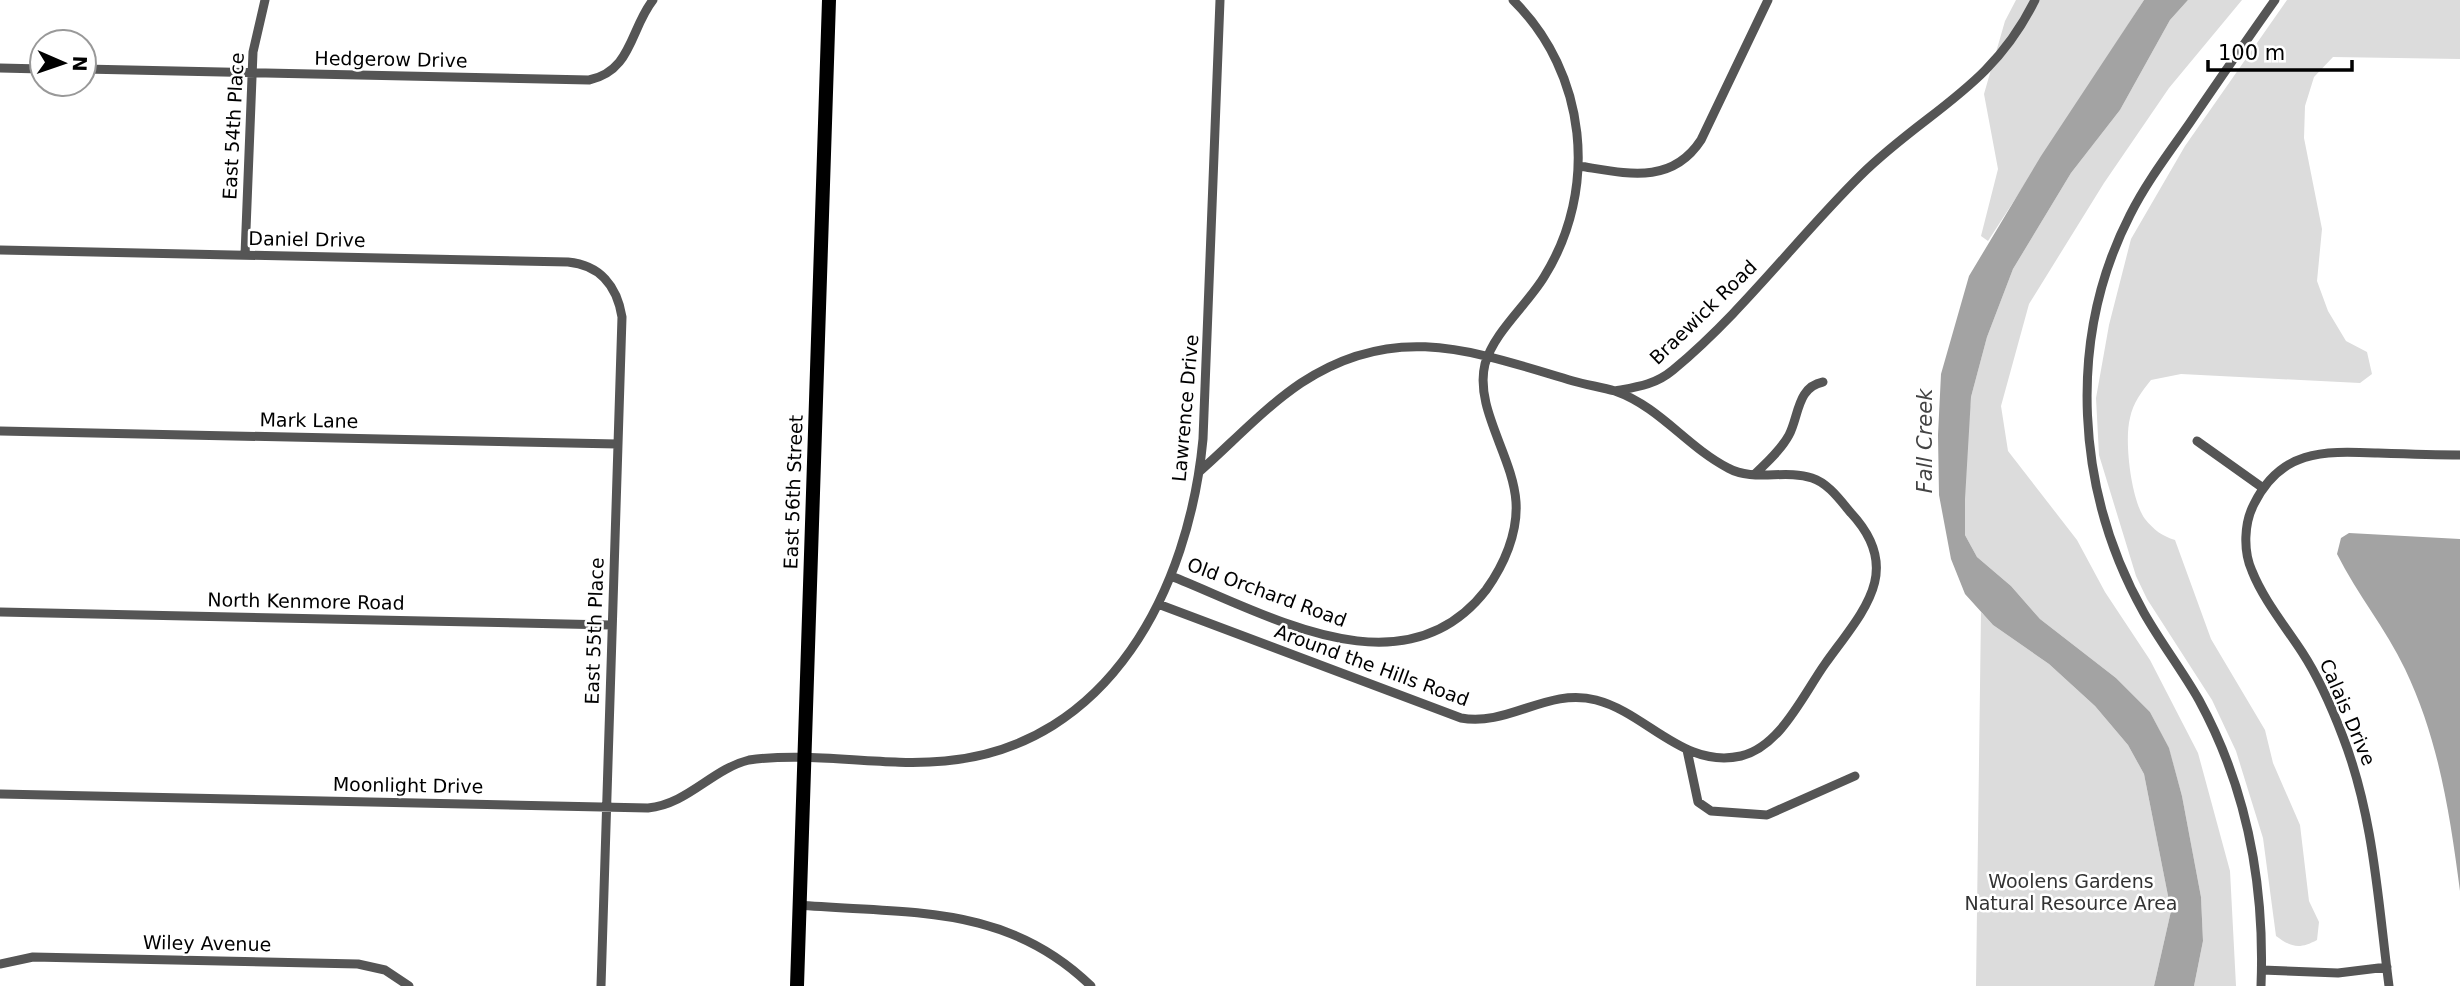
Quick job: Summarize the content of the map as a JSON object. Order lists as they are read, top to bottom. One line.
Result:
{"streets":{"main road":["East 56th Street"],"street":["Hedgerow Drive","East 54th Place","Daniel Drive","Braewick Road","Lawrence Drive","Mark Lane","Old Orchard Road","North Kenmore Road","East 55th Place","Around the Hills Road","Calais Drive","Moonlight Drive","Wiley Avenue"]},"crossings":[["Hedgerow Drive","East 54th Place"],["East 54th Place","Daniel Drive"],["Daniel Drive","East 55th Place"],["Braewick Road","Lawrence Drive"],["Braewick Road","Old Orchard Road"],["Braewick Road","Around the Hills Road"],["Lawrence Drive","East 56th Street"],["Lawrence Drive","Old Orchard Road"],["Lawrence Drive","Around the Hills Road"],["Lawrence Drive","Moonlight Drive"],["Mark Lane","East 55th Place"],["East 56th Street","Moonlight Drive"],["North Kenmore Road","East 55th Place"],["East 55th Place","Moonlight Drive"]],"water":["Fall Creek"],"parks":["Woolens Gardens Natural Resource Area"],"scale_bar":"100 m","north":"right"}
